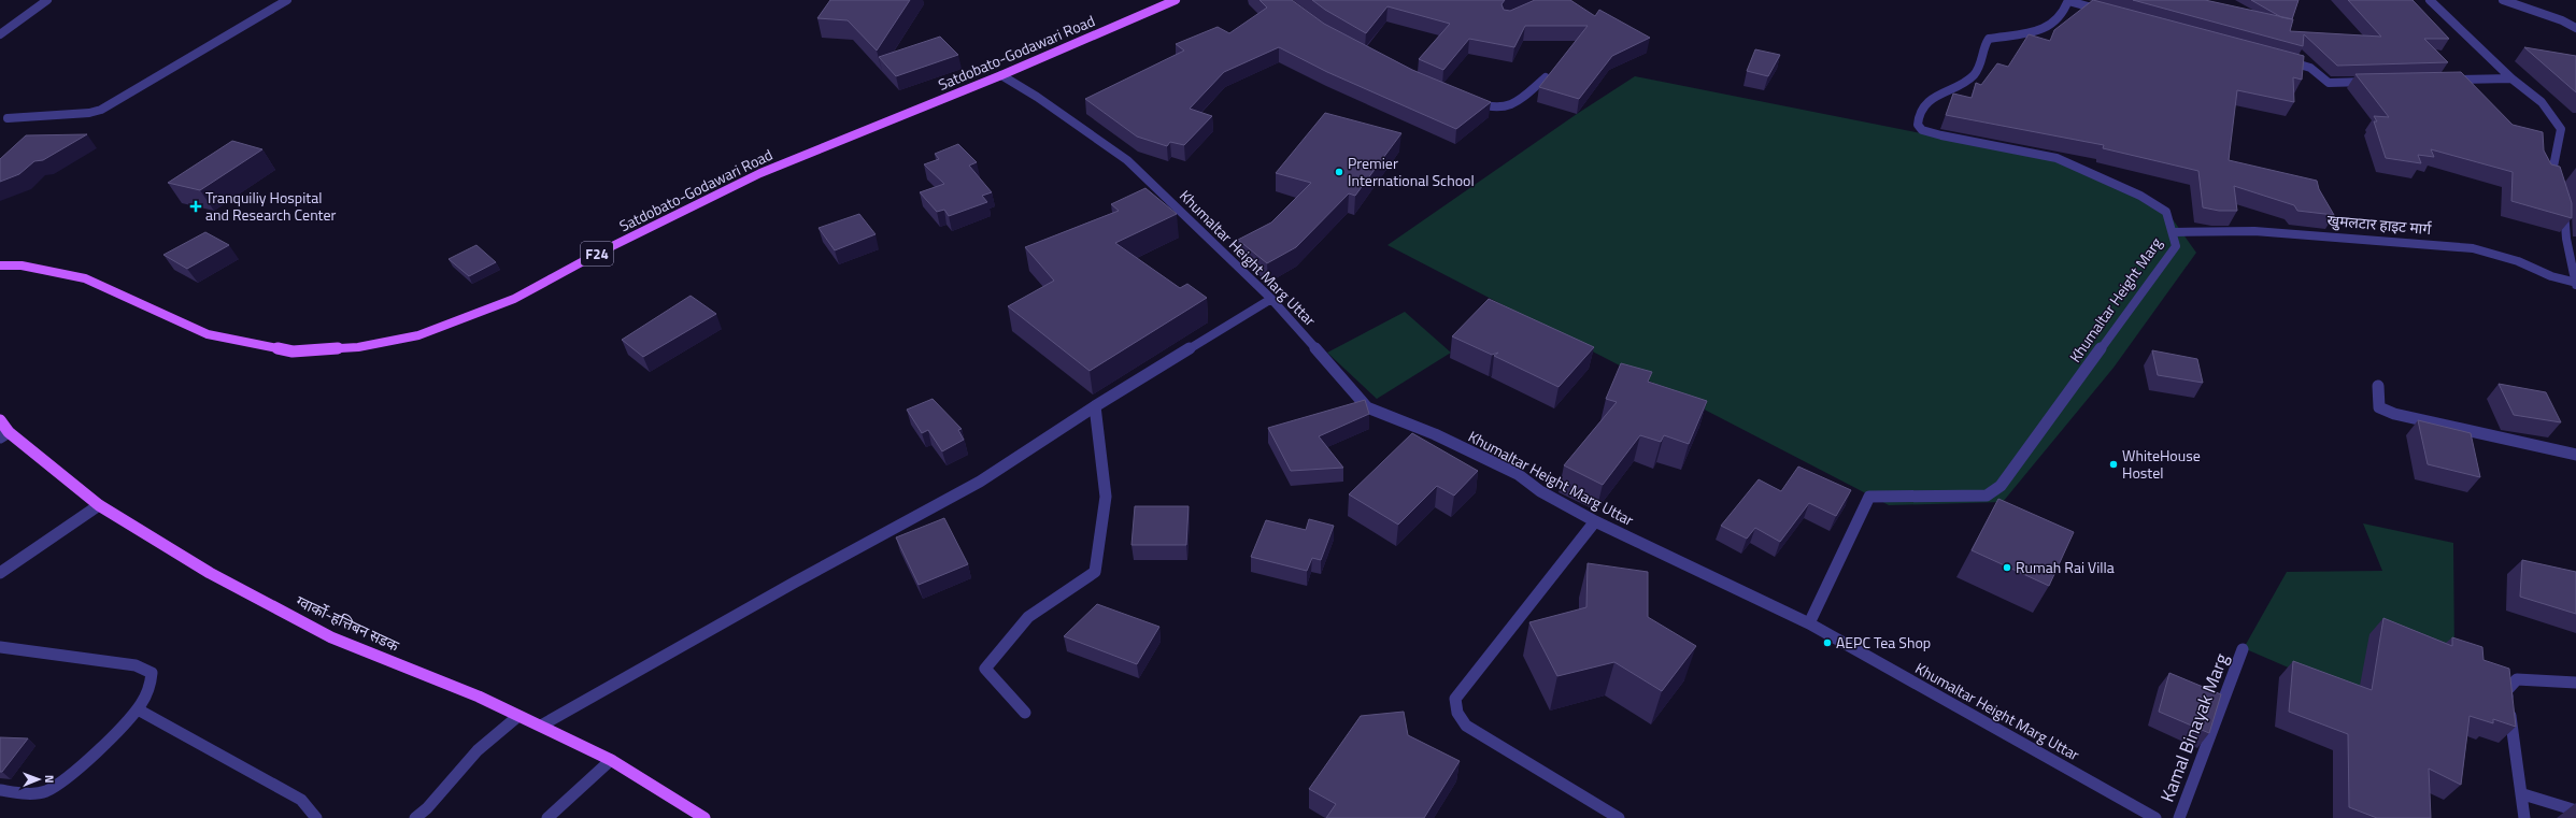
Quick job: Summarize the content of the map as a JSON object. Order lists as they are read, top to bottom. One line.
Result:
{"streets":{"main road":["Satdobato-Godawari Road","F24","ग्वार्को-हत्तिबन सडक"],"street":["खुमलटार हाइट मार्ग","Khumaltar Height Marg Uttar","Khumaltar Height Marg","Kamal Binayak Marg"]},"crossings":[["Satdobato-Godawari Road","Khumaltar Height Marg Uttar"],["खुमलटार हाइट मार्ग","Khumaltar Height Marg"],["Khumaltar Height Marg Uttar","Khumaltar Height Marg"]],"places":{"other":["Premier International School","WhiteHouse Hostel","Rumah Rai Villa","AEPC Tea Shop"],"health":["Tranquiliy Hospital and Research Center"]},"north":"right"}
